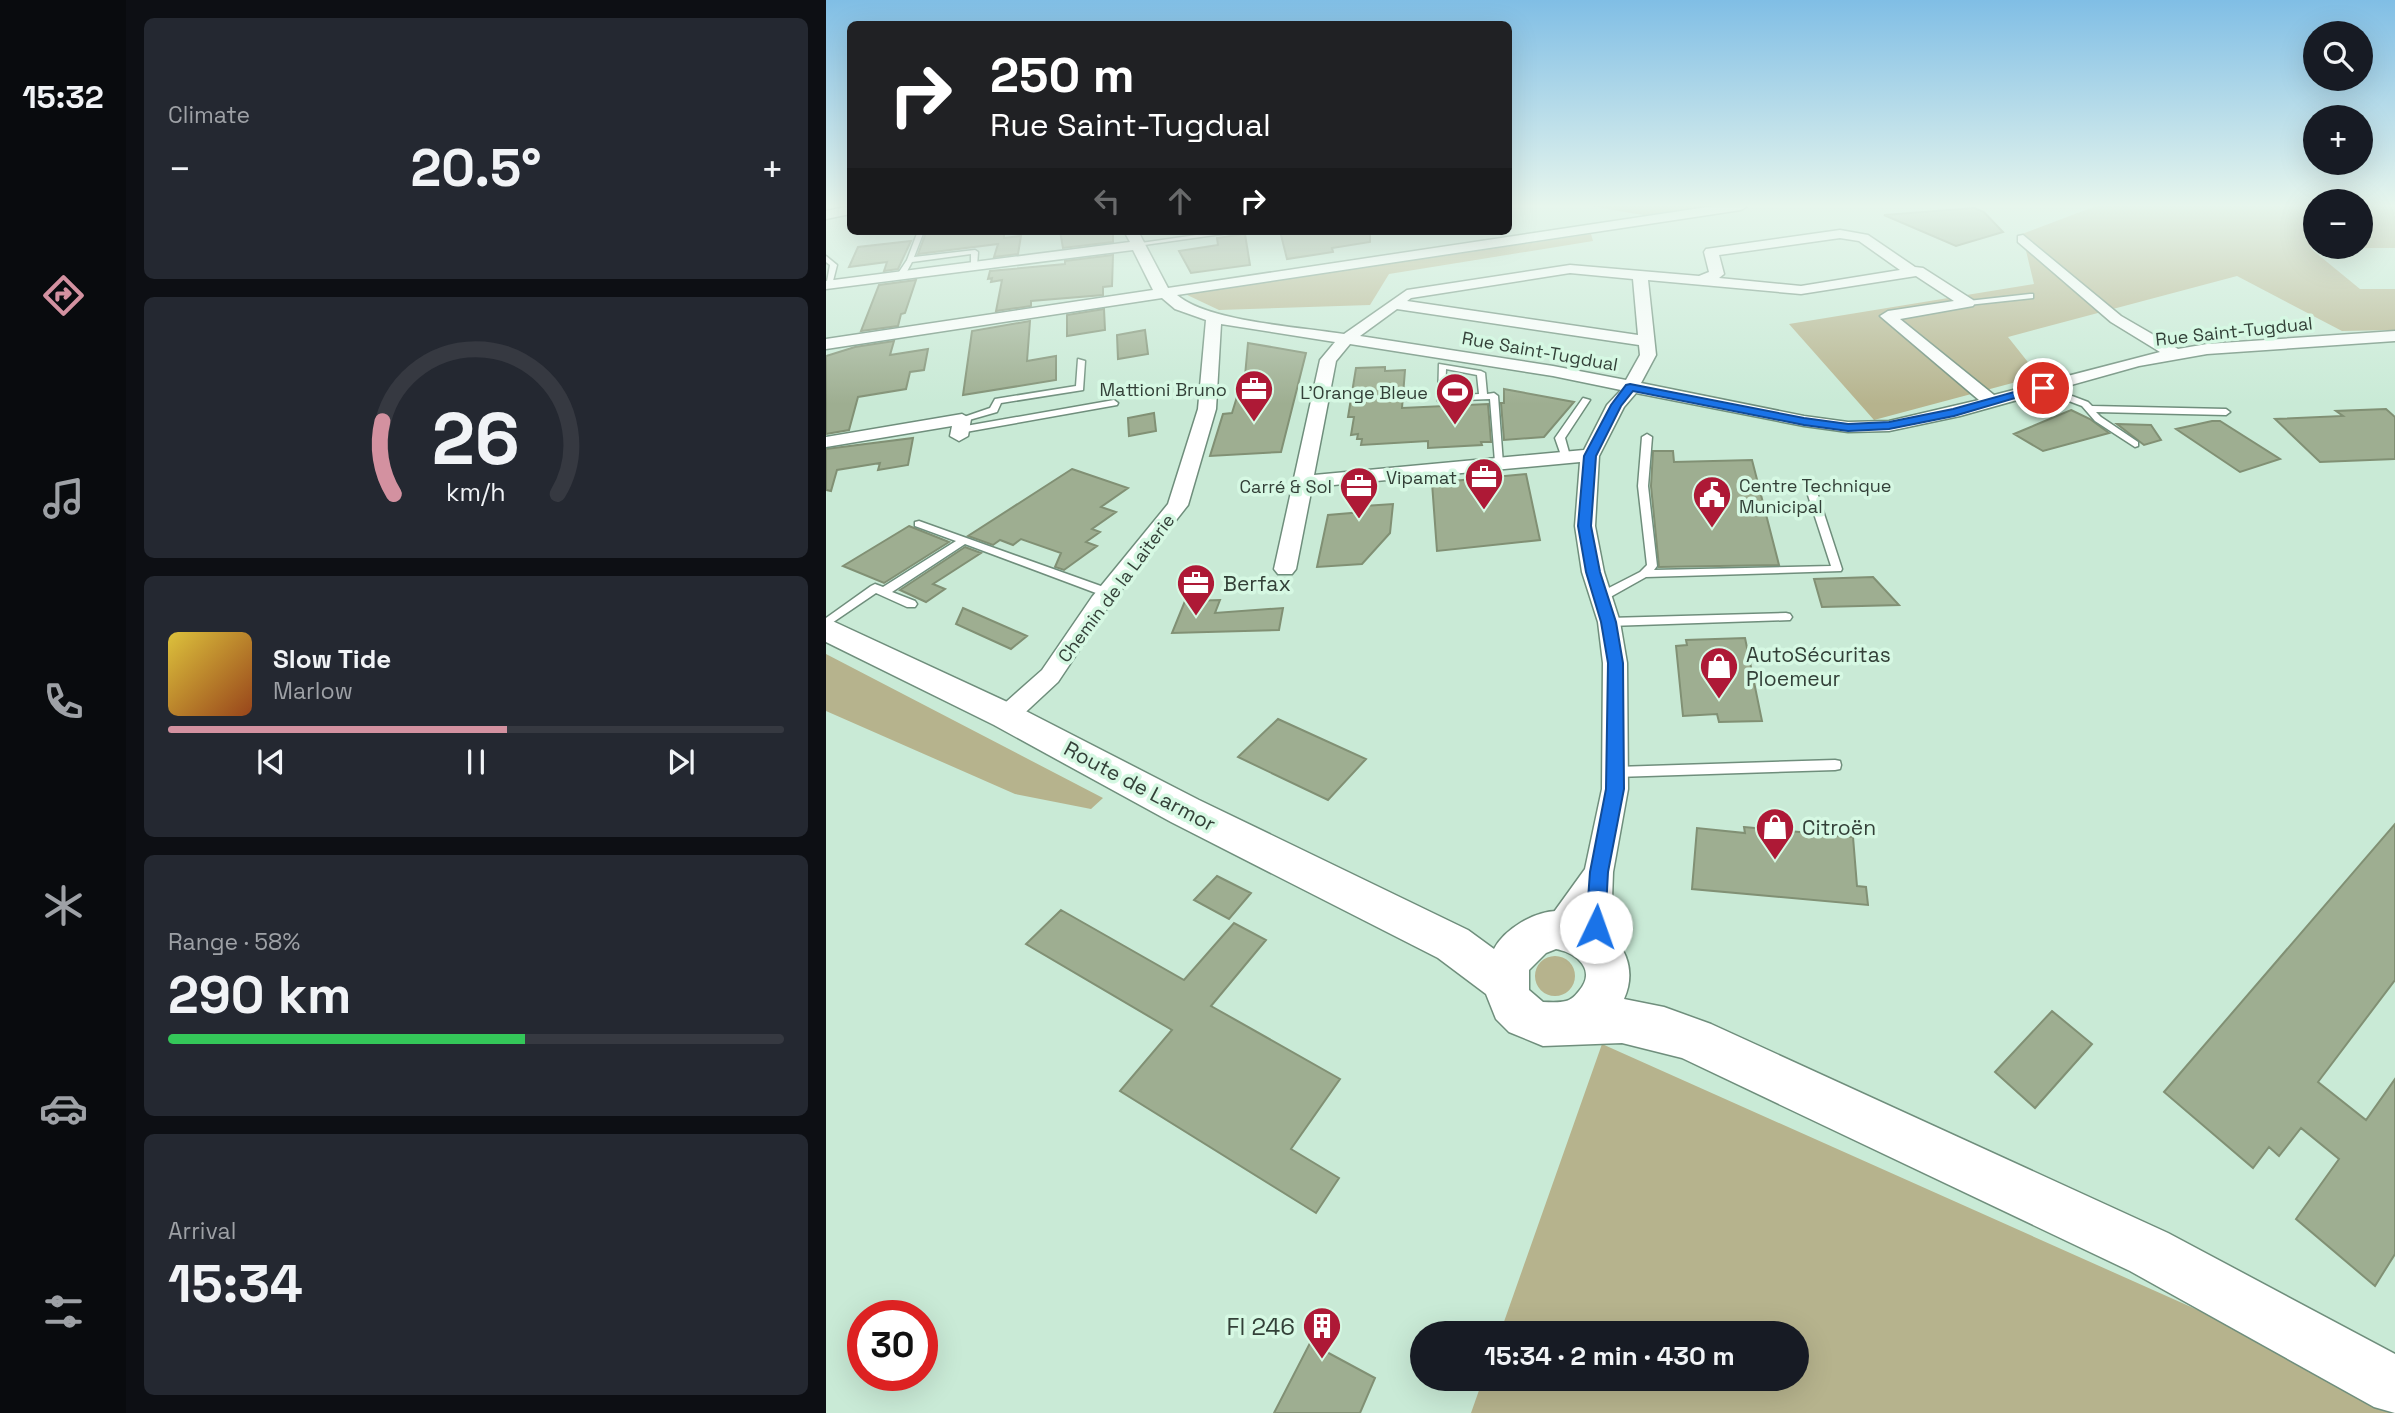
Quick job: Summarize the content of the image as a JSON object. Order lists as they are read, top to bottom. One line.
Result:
{"streets":{"main road":["Route de Larmor"],"street":["Rue Saint-Tugdual","Chemin de la Laiterie"]},"crossings":[["Rue Saint-Tugdual","Chemin de la Laiterie"],["Chemin de la Laiterie","Route de Larmor"]],"places":{"office":["Mattioni Bruno","Vipamat","Carré & Sol","Berfax"],"sports":["L'Orange Bleue"],"public building":["Centre Technique Municipal"],"shop":["AutoSécuritas Ploemeur","Citroën"],"building":["Fl 246"]},"page":{"tabs":"15:32","tile":["Climate",["Range · 58%","290 km"],["Arrival","15:34"]],"map_buttons":["+","−"],"turn":["250 m","Rue Saint-Tugdual"],"heat":["−","20.5°","+"],"song":["Slow Tide","Marlow"],"limit":"30","trip":"15:34 · 2 min · 430 m","gauge":["26","km/h"]}}
